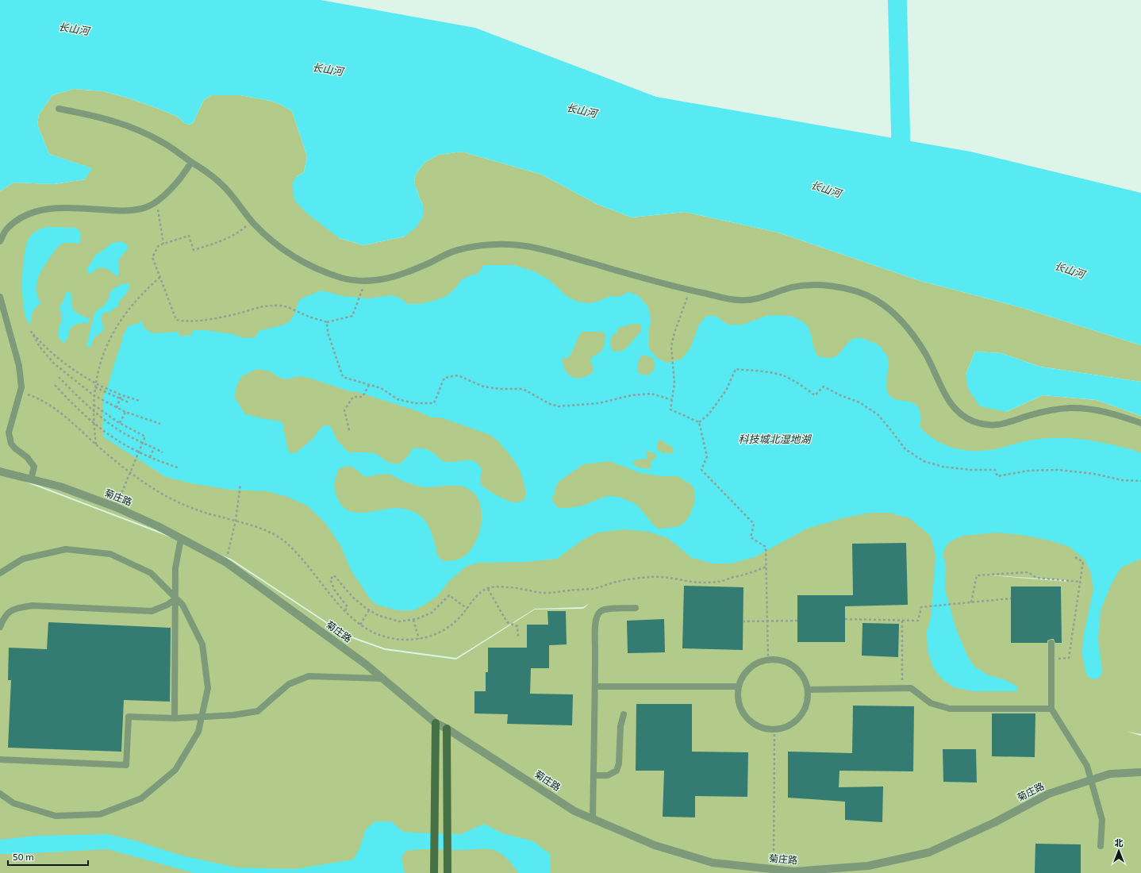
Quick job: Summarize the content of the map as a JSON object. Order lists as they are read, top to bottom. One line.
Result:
{"streets":{"street":["菊庄路"]},"water":["长山河","科技城北湿地湖"],"scale_bar":"50 m","north":"top"}
